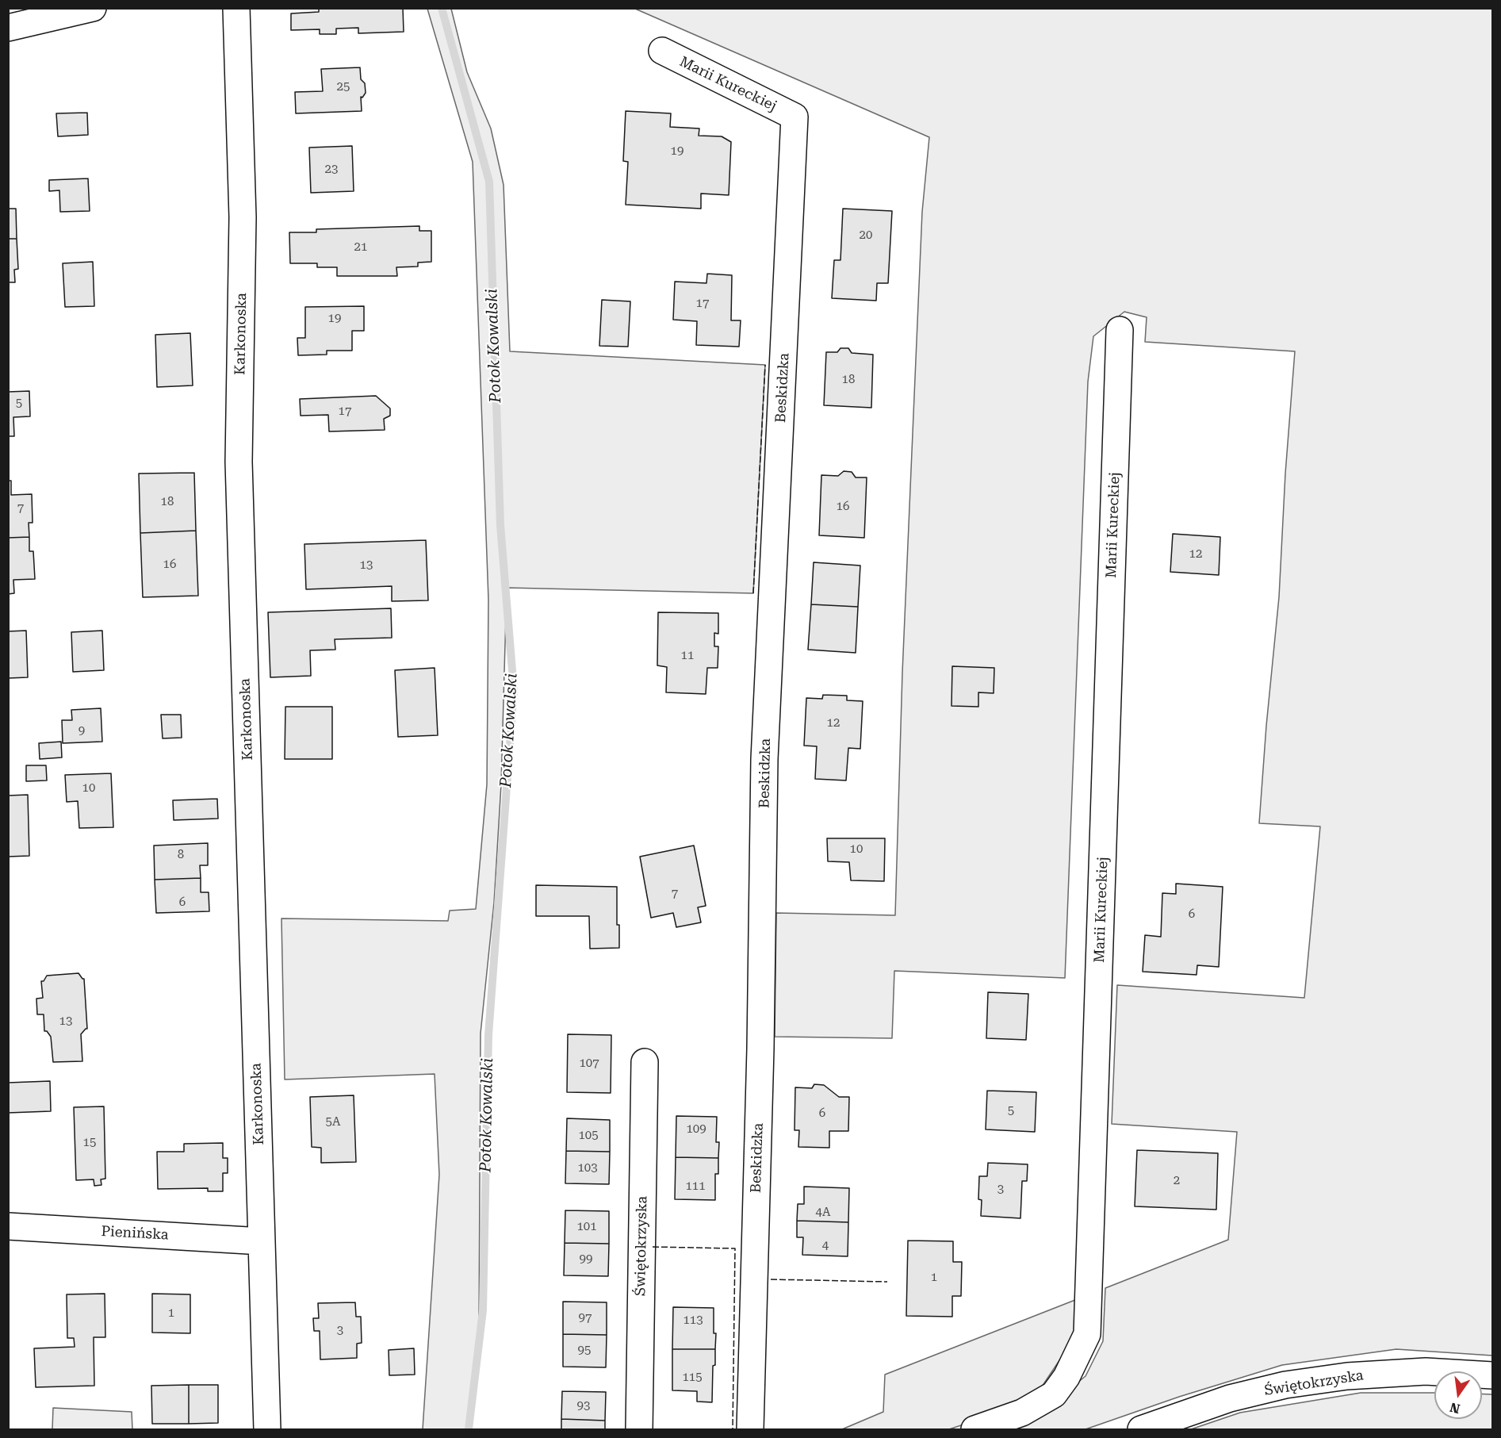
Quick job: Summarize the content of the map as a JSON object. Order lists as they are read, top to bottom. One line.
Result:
{"streets":{"street":["Marii Kureckiej","Karkonoska","Beskidzka","Pienińska","Świętokrzyska"]},"crossings":[["Marii Kureckiej","Beskidzka"],["Karkonoska","Pienińska"]],"water":["Potok Kowalski"],"house_numbers":["25","19","23","20","21","17","19","18","5","17","18","16","7","12","16","13","11","12","9","10","10","8","7","6","6","13","107","5","6","5A","109","105","15","103","2","111","3","4A","101","4","99","1","1","97","113","3","95","115","93"],"north":"bottom"}
